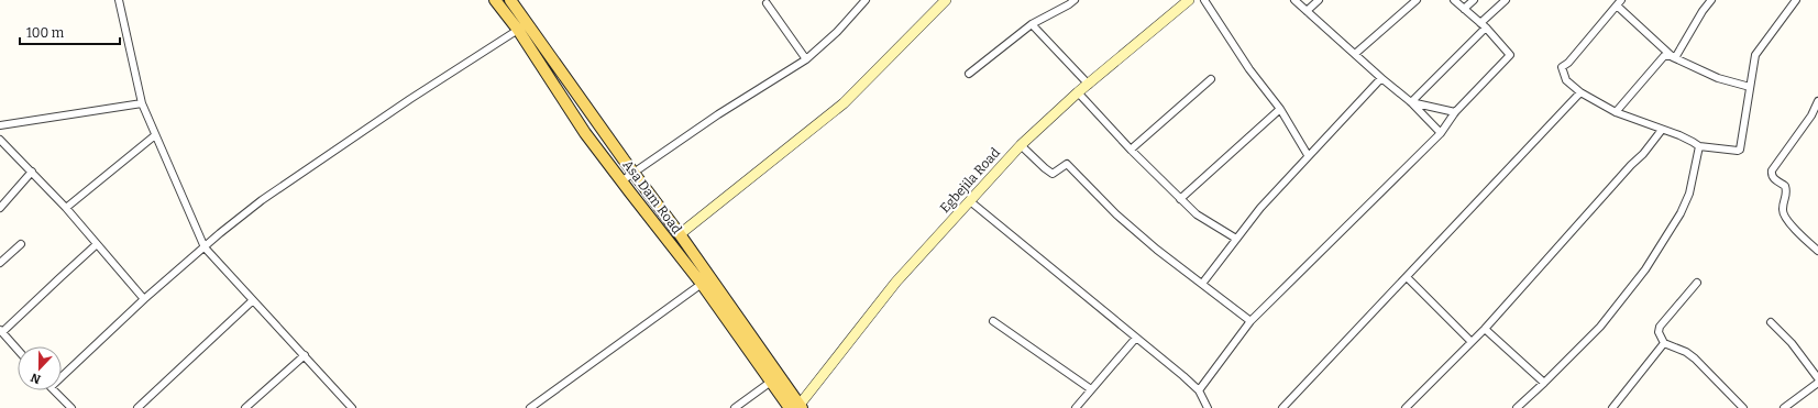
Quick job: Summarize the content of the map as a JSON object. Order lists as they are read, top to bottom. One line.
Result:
{"streets":{"main road":["Asa Dam Road"],"street":["Egbejila Road"]},"crossings":[["Egbejila Road","Asa Dam Road"]],"scale_bar":"100 m","north":"bottom"}
